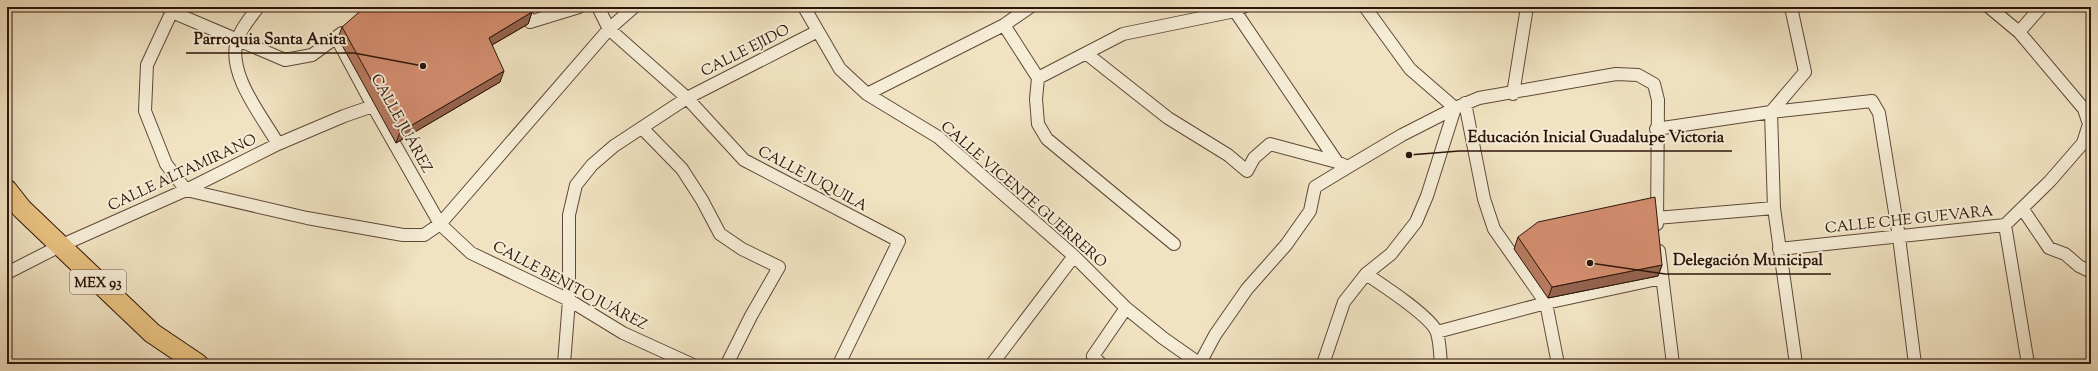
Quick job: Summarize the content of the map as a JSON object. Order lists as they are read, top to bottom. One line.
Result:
{"streets":{"main road":["MEX 93"],"street":["CALLE EJIDO","CALLE JUÁREZ","CALLE ALTAMIRANO","CALLE JUQUILA","CALLE VICENTE GUERRERO","CALLE CHE GUEVARA","CALLE BENITO JUÁREZ"]},"crossings":[["CALLE EJIDO","CALLE JUQUILA"],["CALLE EJIDO","CALLE VICENTE GUERRERO"],["CALLE EJIDO","CALLE BENITO JUÁREZ"],["CALLE JUÁREZ","CALLE ALTAMIRANO"],["CALLE JUÁREZ","CALLE BENITO JUÁREZ"],["CALLE ALTAMIRANO","MEX 93"]],"places":["Parroquia Santa Anita","Educación Inicial Guadalupe Victoria","Delegación Municipal"]}
